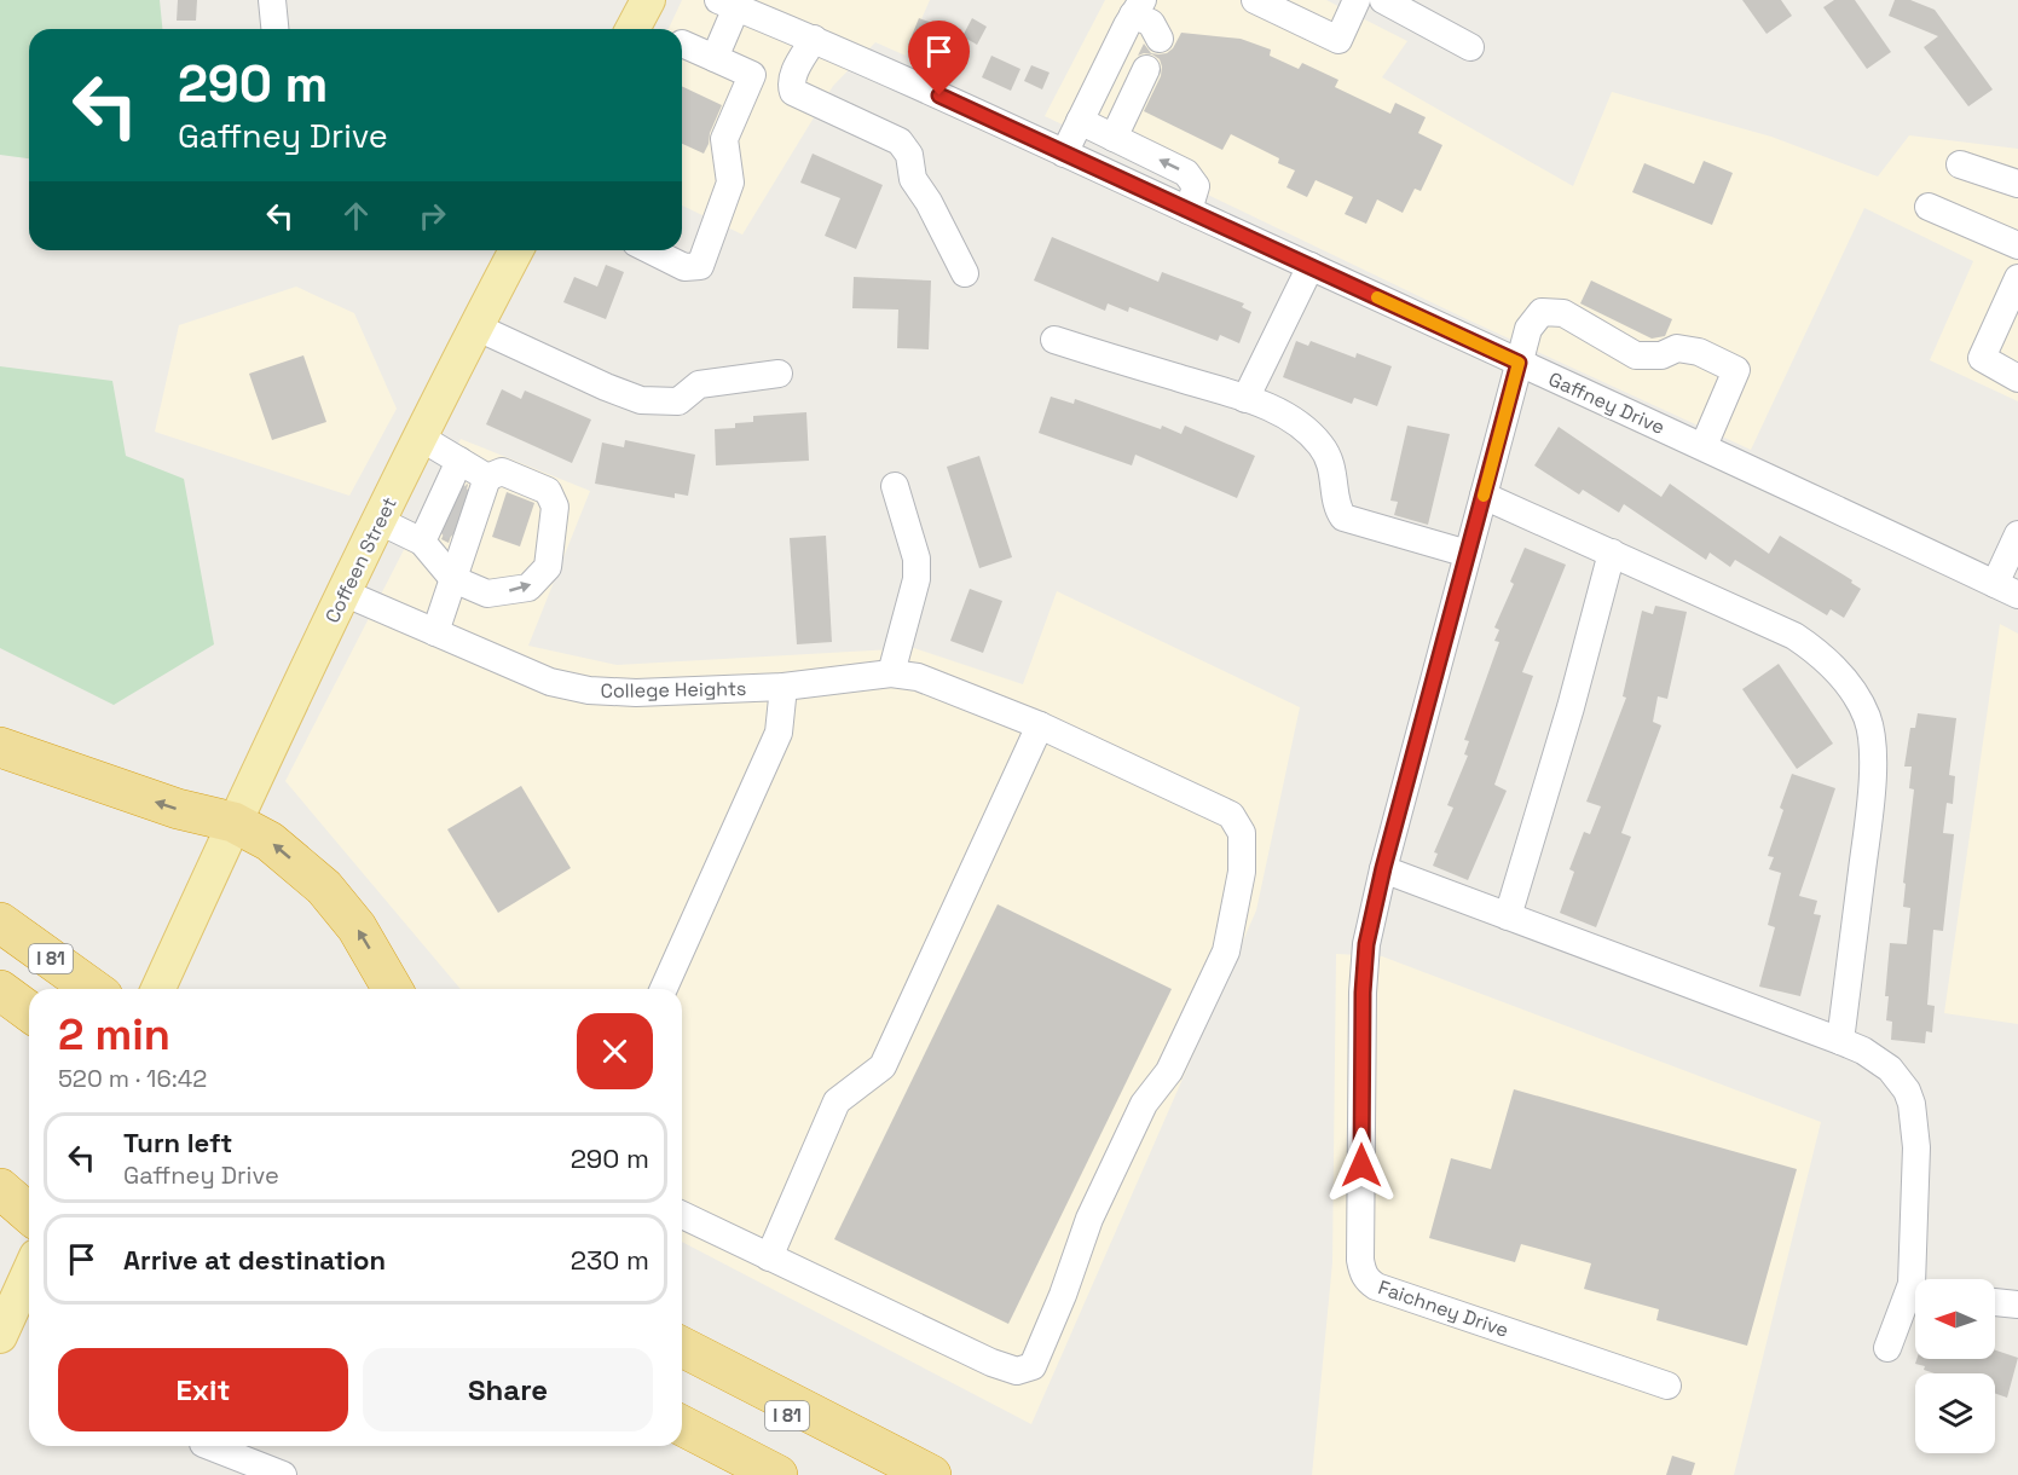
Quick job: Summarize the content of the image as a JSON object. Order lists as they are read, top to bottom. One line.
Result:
{"streets":{"highway":["I 81"],"main road":["Coffeen Street"],"street":["Gaffney Drive","College Heights","Faichney Drive"]},"crossings":[["Gaffney Drive","Faichney Drive"],["Coffeen Street","College Heights"]],"north":"left","page":{"turn":["290 m","Gaffney Drive"],"heading":["2 min","520 m · 16:42"],"list":[{"name":"Turn left","note":"Gaffney Drive","value":"290 m"},{"name":"Arrive at destination","value":"230 m"}],"buttons":["Exit","Share"]}}
